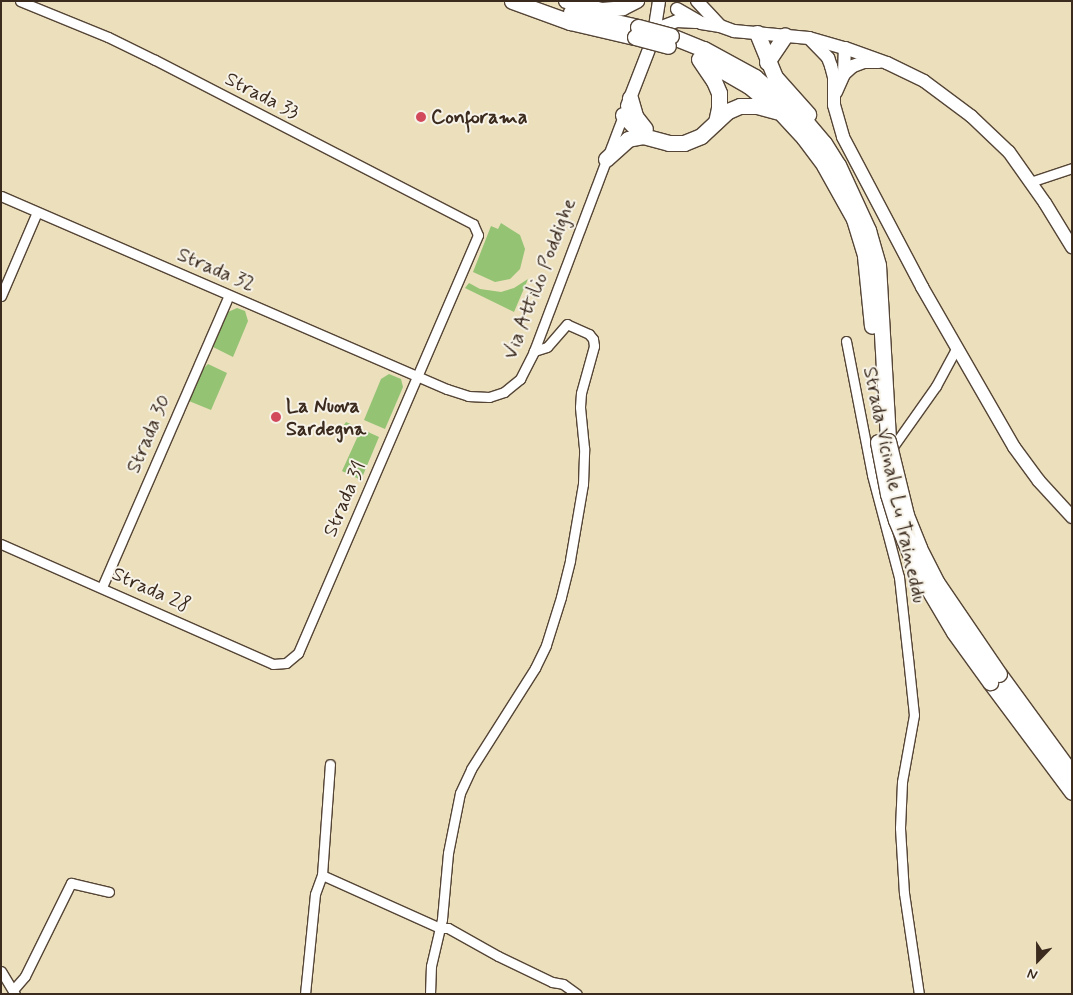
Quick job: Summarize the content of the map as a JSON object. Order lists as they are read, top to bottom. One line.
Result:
{"streets":{"street":["Strada 33","Strada 32","Via Attilio Poddighe","Strada 30","Strada Vicinale Lu Traineddu","Strada 31","Strada 28"]},"crossings":[["Strada 33","Strada 31"],["Strada 32","Via Attilio Poddighe"],["Strada 32","Strada 30"],["Strada 32","Strada 31"],["Via Attilio Poddighe","Strada 31"],["Strada 30","Strada 28"],["Strada 31","Strada 28"]],"places":["Conforama","La Nuova Sardegna"],"north":"bottom"}
